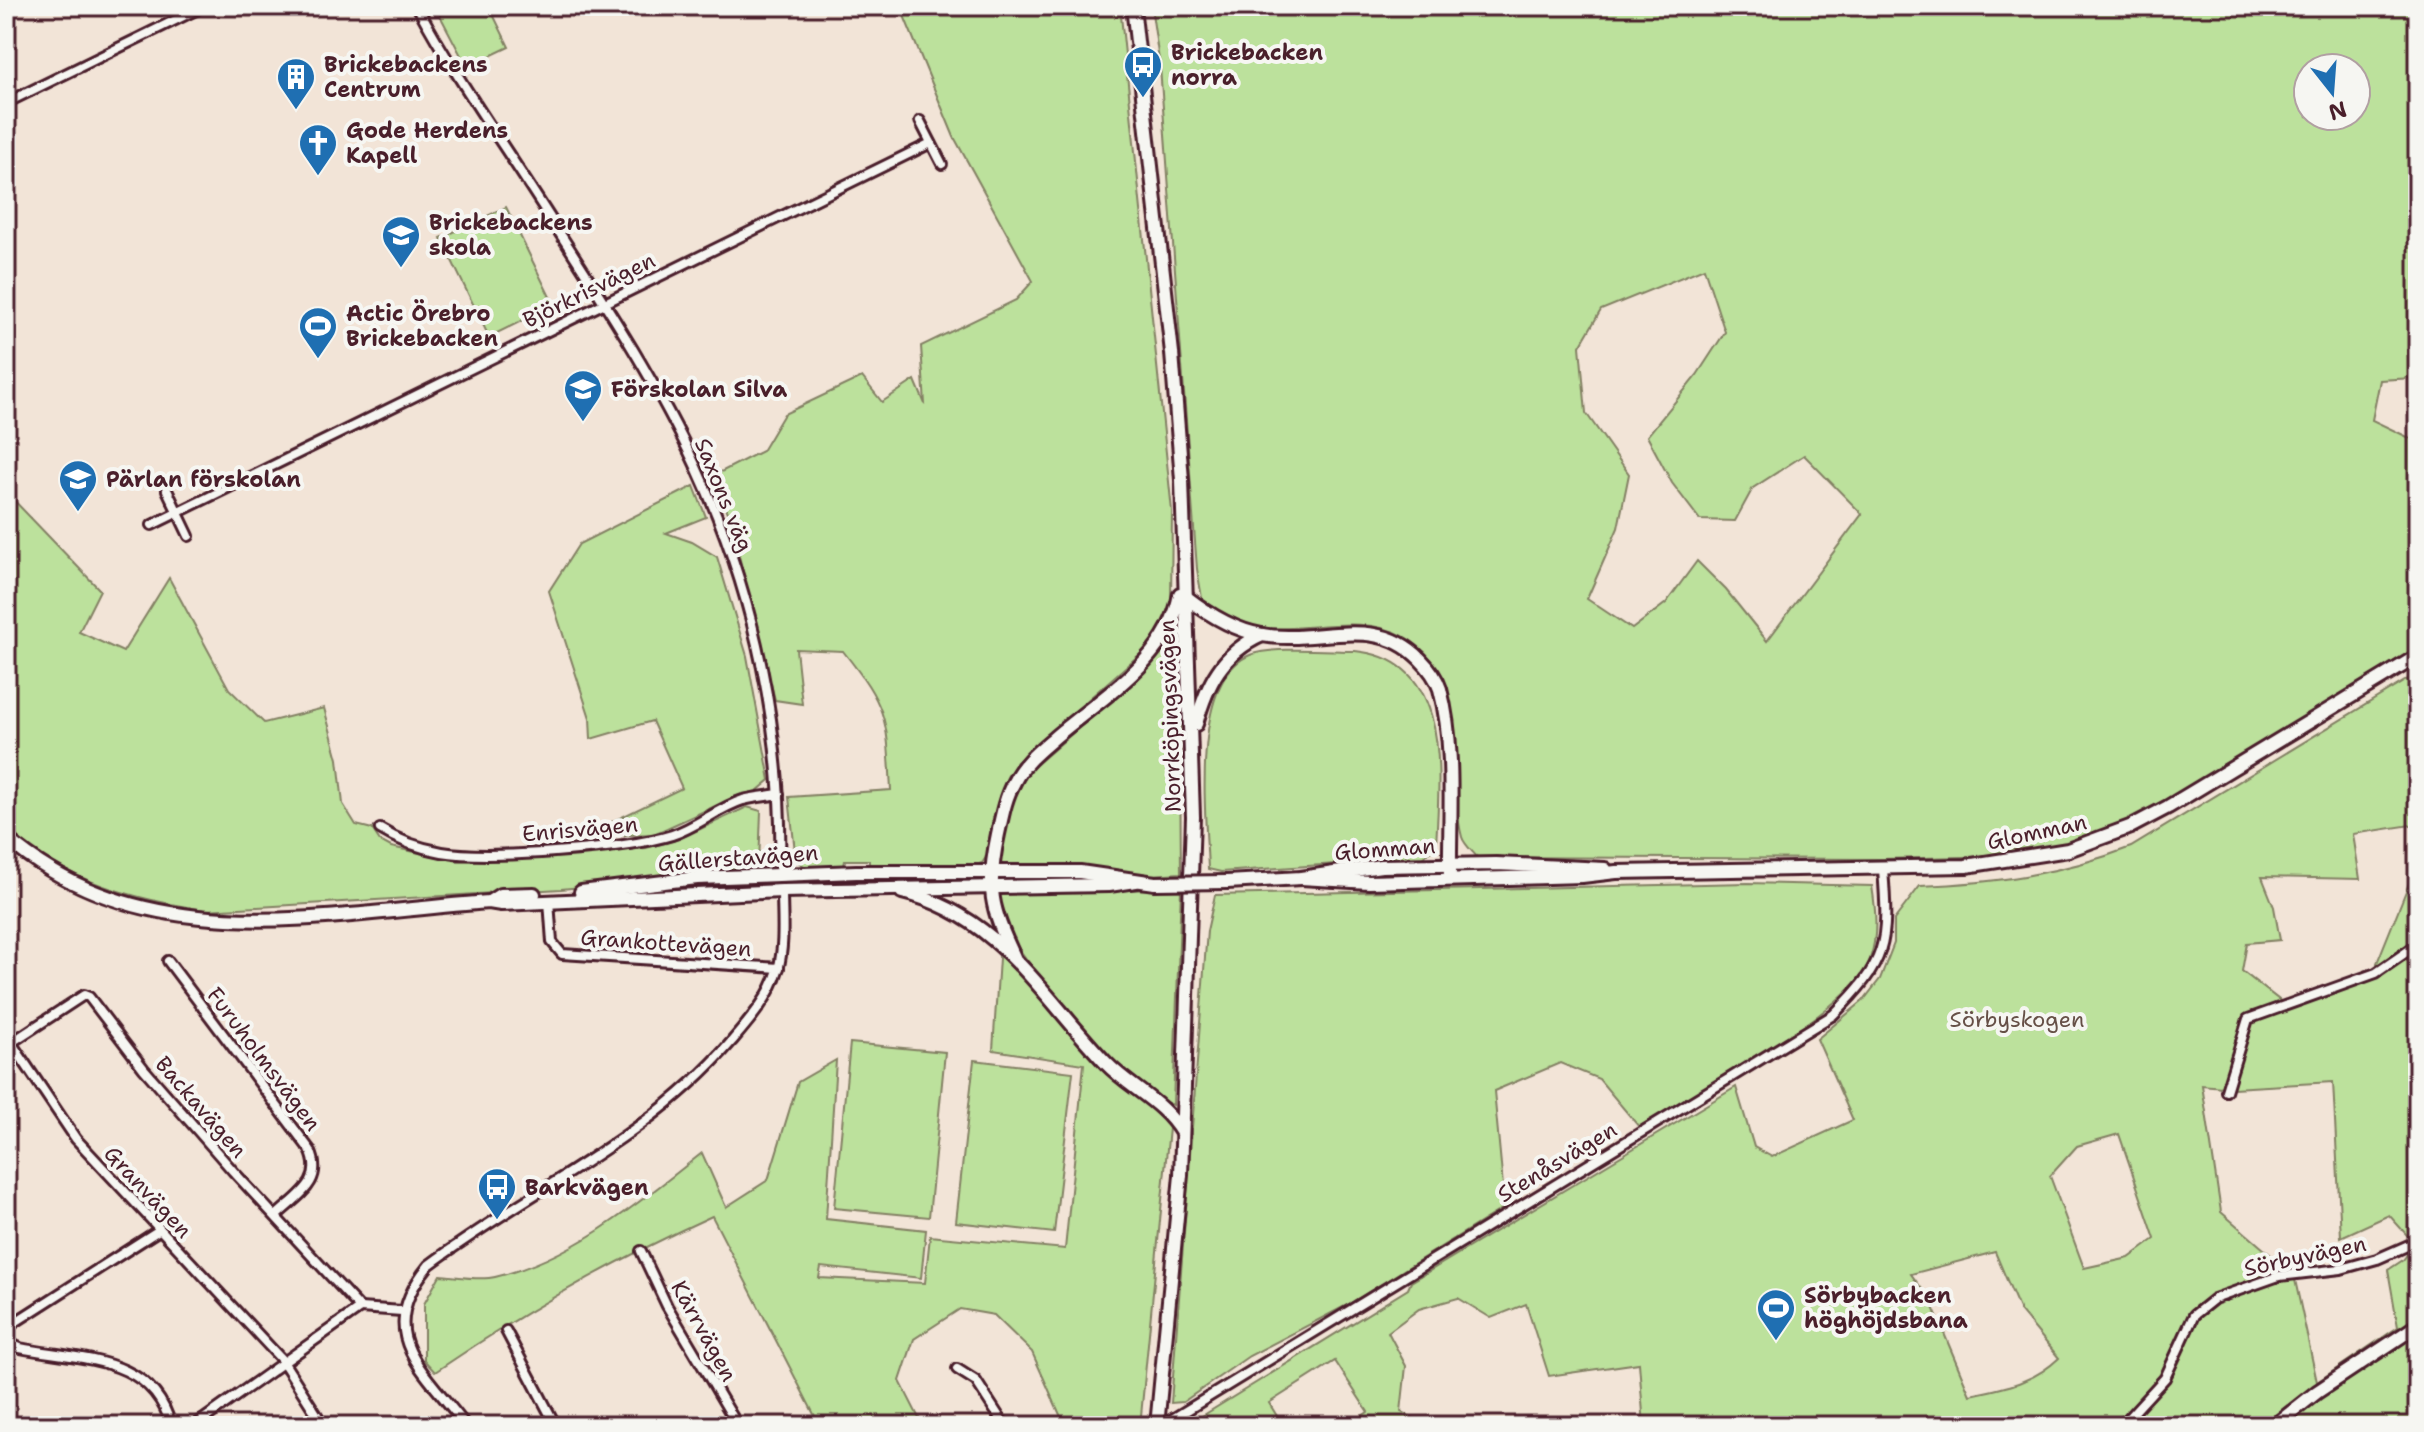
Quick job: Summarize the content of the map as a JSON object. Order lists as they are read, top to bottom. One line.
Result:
{"streets":{"main road":["Norrköpingsvägen","Glomman","Gällerstavägen"],"street":["Björkrisvägen","Saxons väg","Enrisvägen","Grankottevägen","Furuholmsvägen","Backavägen","Stenåsvägen","Granvägen","Sörbyvägen","Kärrvägen"]},"crossings":[["Björkrisvägen","Saxons väg"],["Saxons väg","Enrisvägen"],["Saxons väg","Gällerstavägen"],["Norrköpingsvägen","Stenåsvägen"],["Glomman","Gällerstavägen"],["Glomman","Stenåsvägen"],["Gällerstavägen","Grankottevägen"],["Furuholmsvägen","Backavägen"],["Backavägen","Granvägen"]],"parks":["Sörbyskogen"],"places":{"bus stop":["Brickebacken norra","Barkvägen"],"building":["Brickebackens Centrum"],"church":["Gode Herdens Kapell"],"school or university":["Brickebackens skola","Förskolan Silva","Pärlan förskolan"],"sports":["Actic Örebro Brickebacken","Sörbybacken höghöjdsbana"]},"north":"bottom"}
